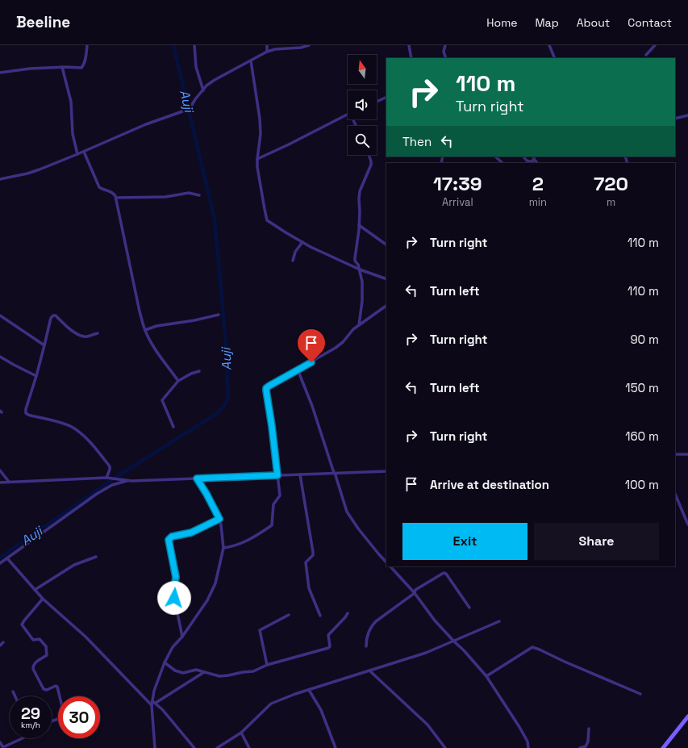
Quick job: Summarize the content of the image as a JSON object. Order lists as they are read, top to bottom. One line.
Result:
{"water":["Auji"],"north":"top","page":{"header":"Beeline","nav":["Home","Map","About","Contact"],"turn":["110 m","Turn right"],"then":"Then","eta":["17:39","Arrival","2","min","720","m"],"list":[{"name":"Turn right","value":"110 m"},{"name":"Turn left","value":"110 m"},{"name":"Turn right","value":"90 m"},{"name":"Turn left","value":"150 m"},{"name":"Turn right","value":"160 m"},{"name":"Arrive at destination","value":"100 m"}],"buttons":["Exit","Share"],"speed":"29 km/h","limit":"30"}}
